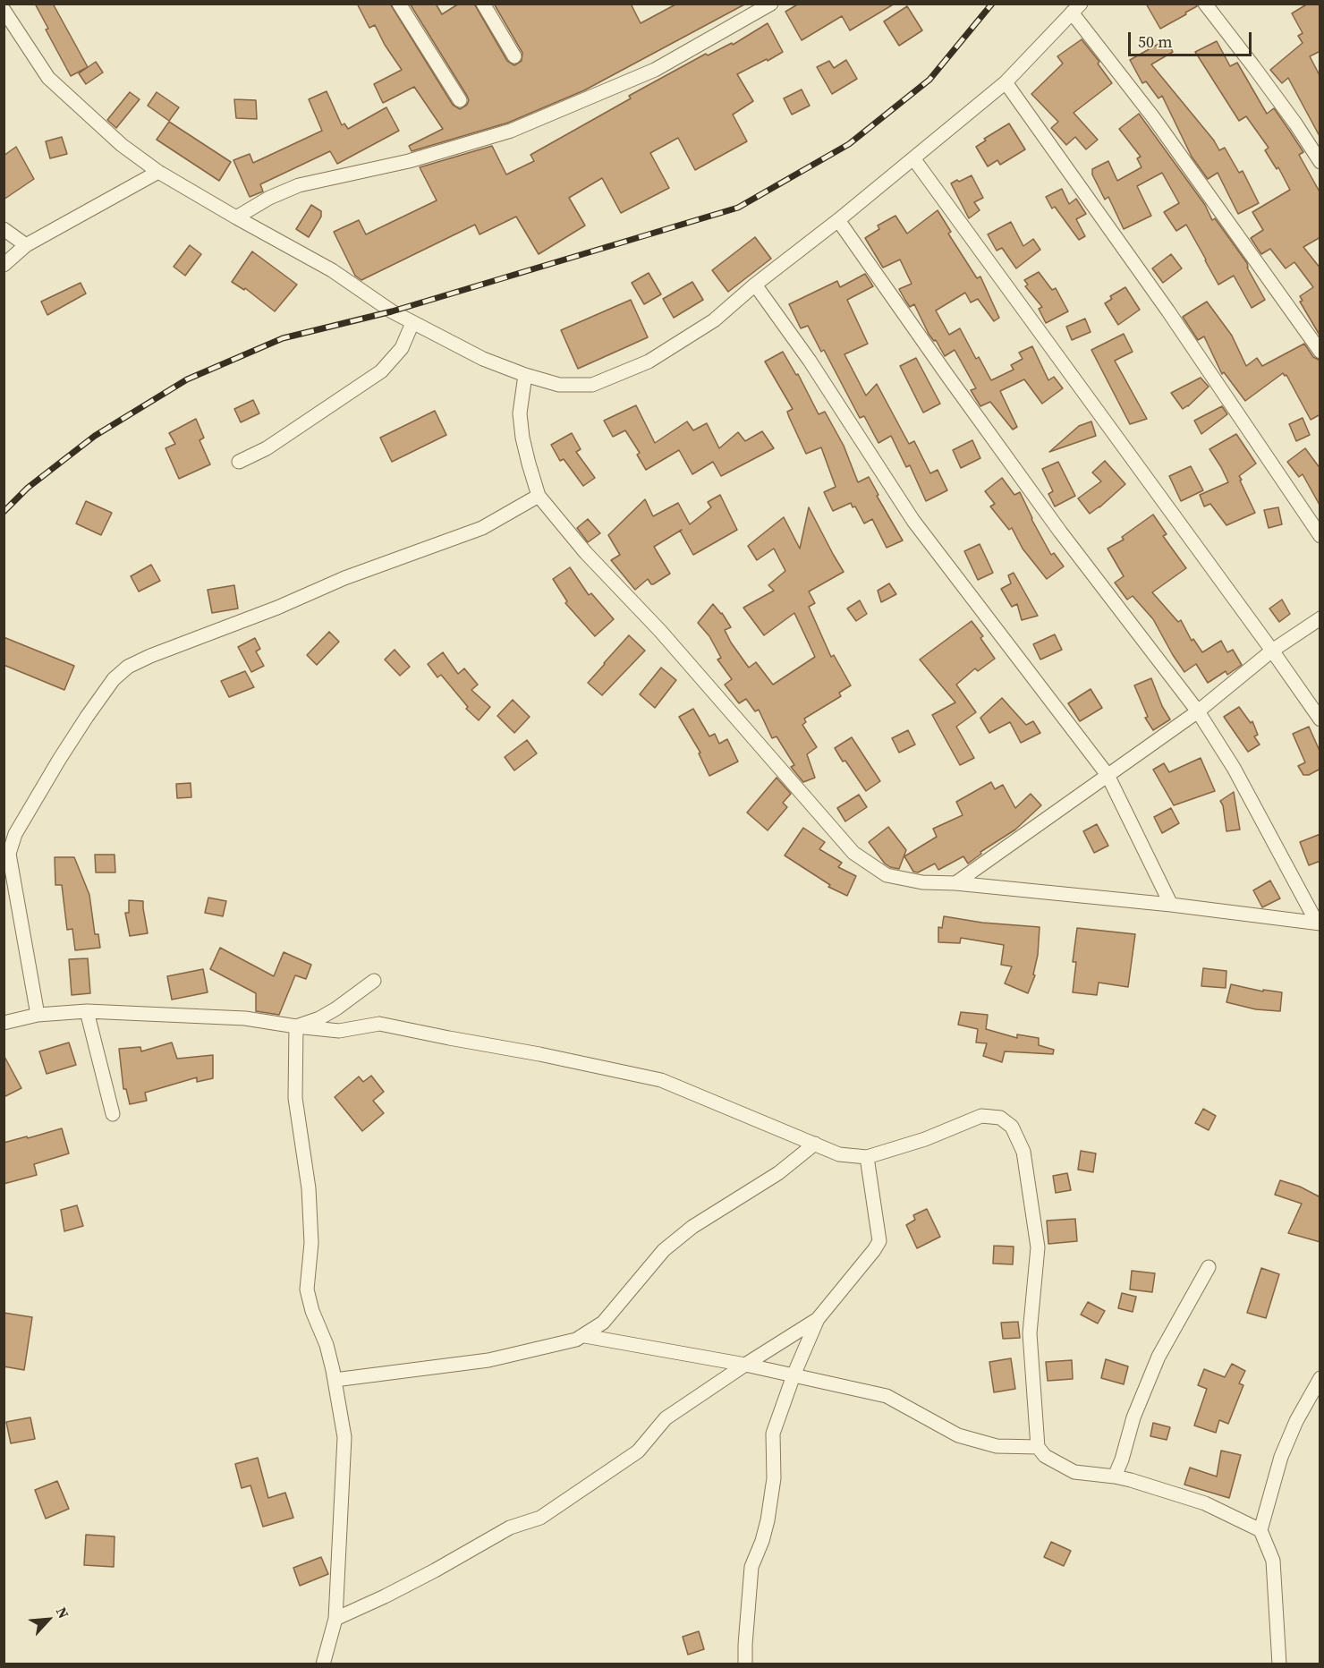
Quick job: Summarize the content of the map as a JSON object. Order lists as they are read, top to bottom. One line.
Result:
{"scale_bar":"50 m","north":"top right"}
